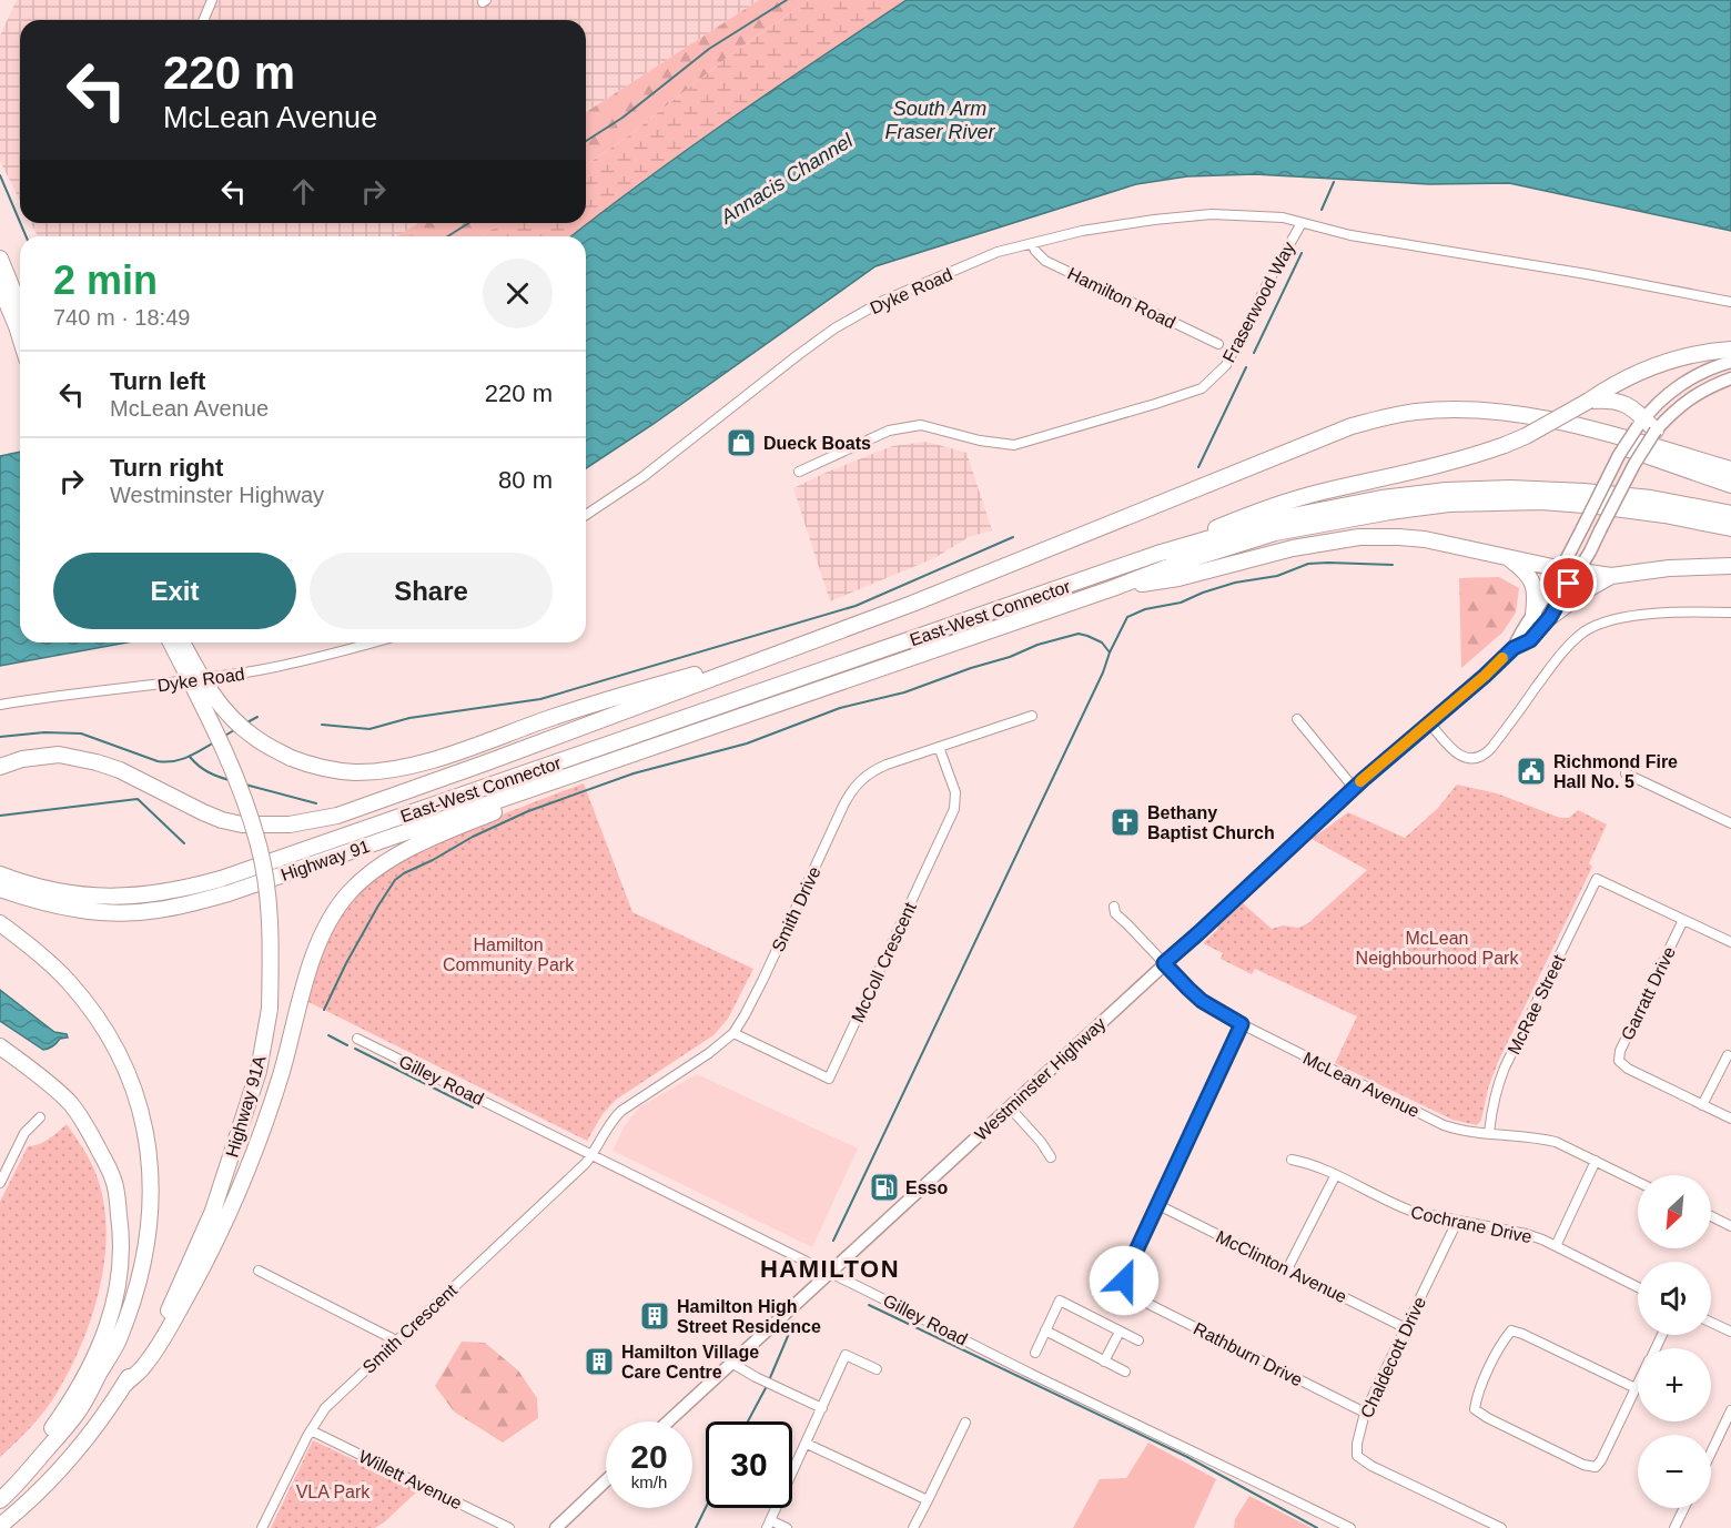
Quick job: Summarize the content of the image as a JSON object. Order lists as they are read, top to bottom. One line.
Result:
{"streets":{"highway":["East-West Connector","Highway 91","Highway 91A"],"main road":["Westminster Highway"],"street":["Dyke Road","Hamilton Road","Fraserwood Way","Smith Drive","McColl Crescent","Garratt Drive","McRae Street","Gilley Road","McLean Avenue","Cochrane Drive","McClinton Avenue","Smith Crescent","Rathburn Drive","Chaldecott Drive","Willett Avenue"]},"crossings":[["Dyke Road","Hamilton Road"],["Dyke Road","Fraserwood Way"],["East-West Connector","Highway 91"],["Smith Drive","McColl Crescent"],["Smith Drive","Gilley Road"],["Smith Drive","Smith Crescent"],["Garratt Drive","McRae Street"],["McRae Street","McLean Avenue"],["Westminster Highway","Gilley Road"],["Westminster Highway","McLean Avenue"],["Gilley Road","Smith Crescent"],["Cochrane Drive","Chaldecott Drive"],["McClinton Avenue","Rathburn Drive"],["McClinton Avenue","Chaldecott Drive"],["Smith Crescent","Willett Avenue"],["Rathburn Drive","Chaldecott Drive"]],"districts":["HAMILTON"],"water":["South Arm Fraser River","Annacis Channel"],"parks":["McLean Neighbourhood Park","Hamilton Community Park","VLA Park"],"places":{"shop":["Dueck Boats"],"public building":["Richmond Fire Hall No. 5"],"church":["Bethany Baptist Church"],"fuel station":["Esso"],"building":["Hamilton High Street Residence","Hamilton Village Care Centre"]},"north":"bottom left","page":{"turn":["220 m","McLean Avenue"],"heading":["2 min","740 m · 18:49"],"list":[{"name":"Turn left","note":"McLean Avenue","value":"220 m"},{"name":"Turn right","note":"Westminster Highway","value":"80 m"}],"buttons":["Exit","Share"],"map_buttons":["+","−"],"speed":"20 km/h","limit":"30"}}
